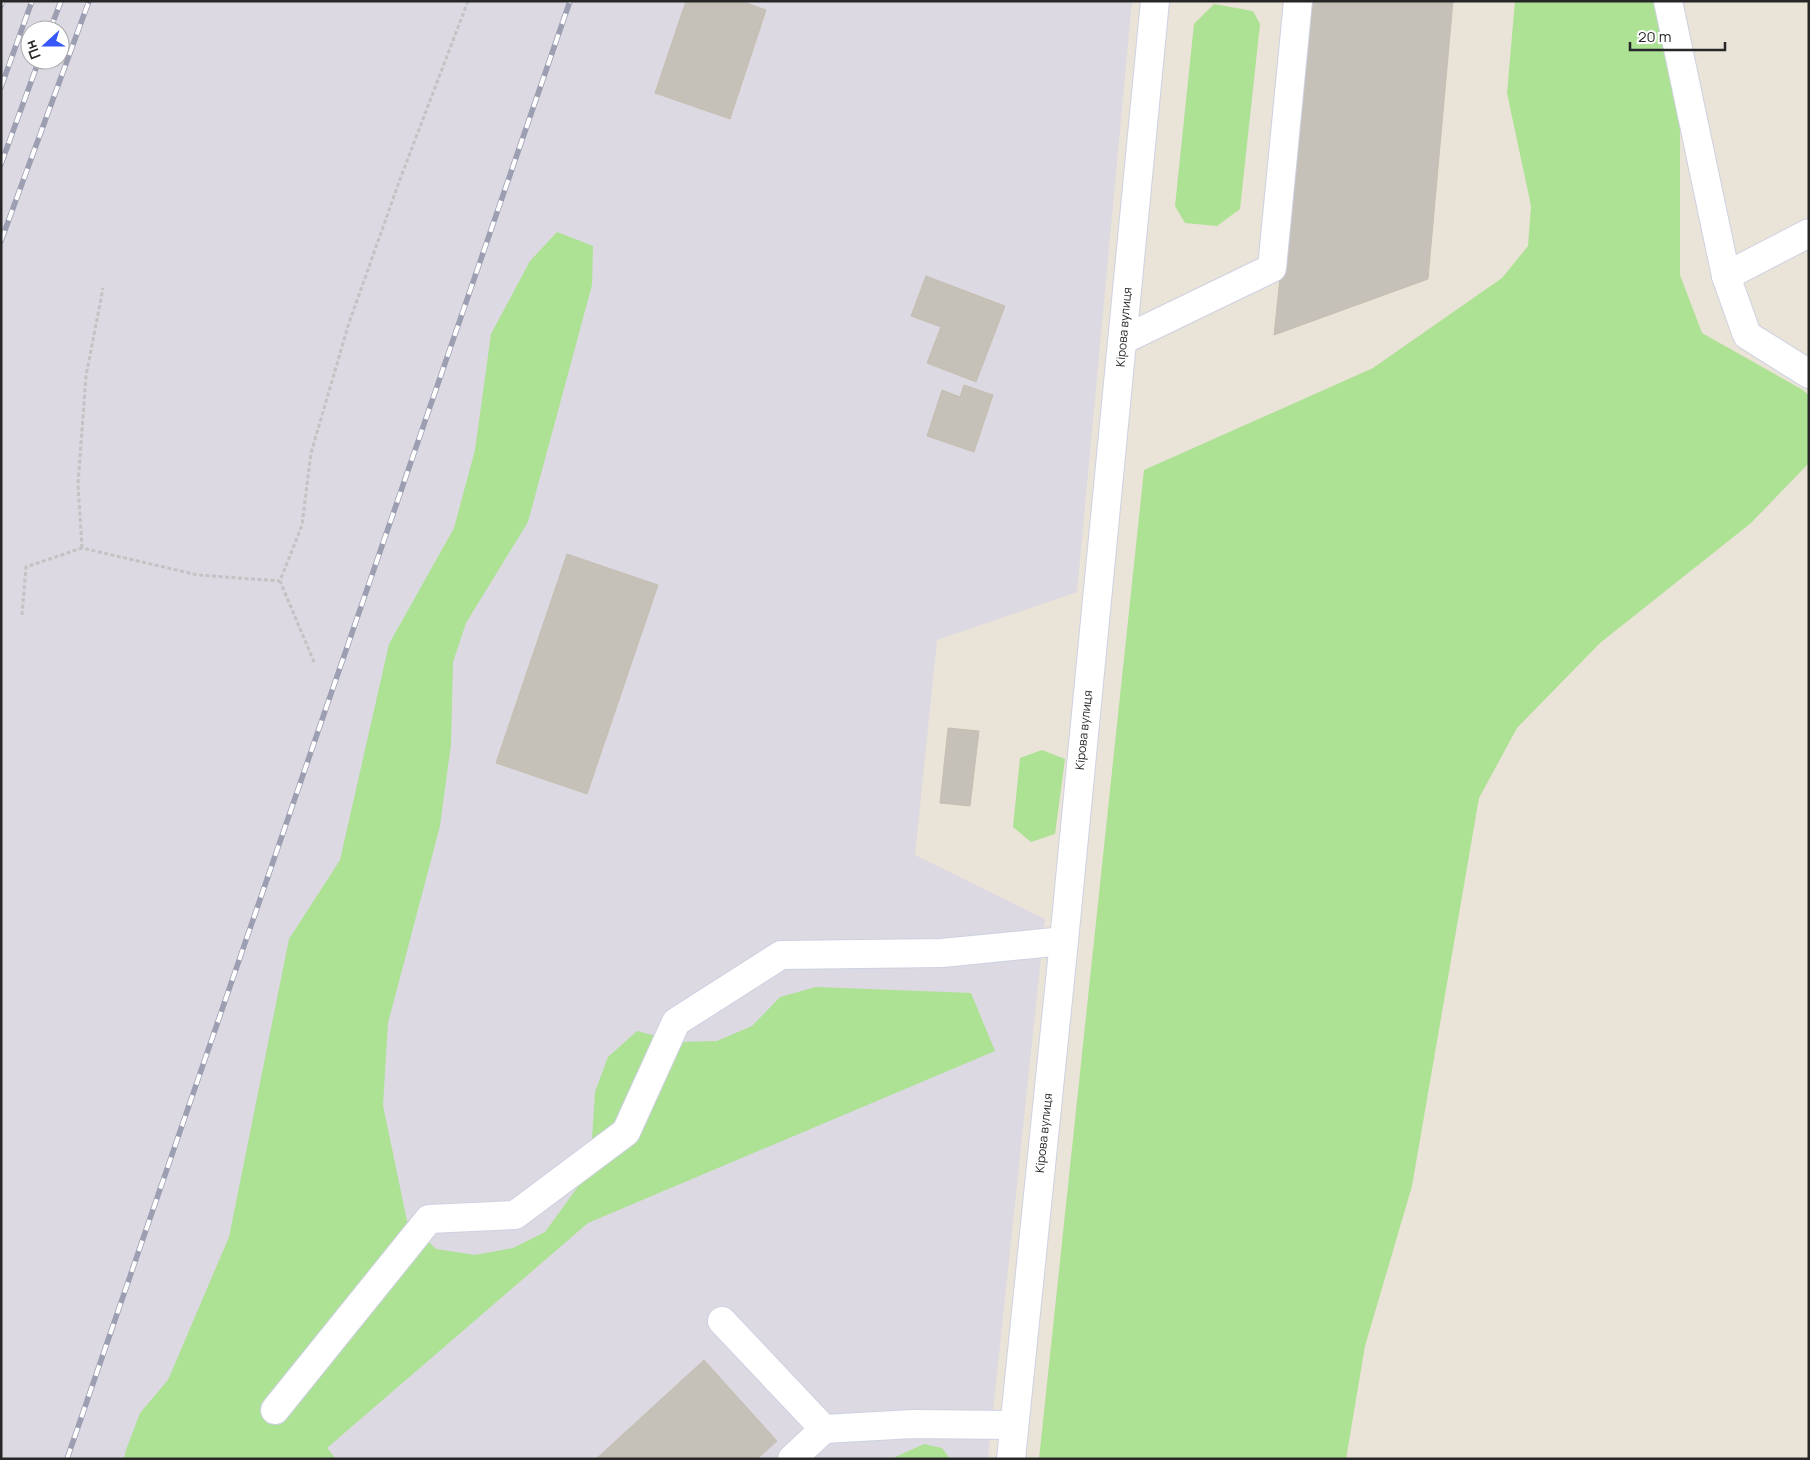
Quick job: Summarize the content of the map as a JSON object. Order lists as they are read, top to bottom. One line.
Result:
{"streets":{"street":["Кірова вулиця"]},"scale_bar":"20 m","north":"left"}
